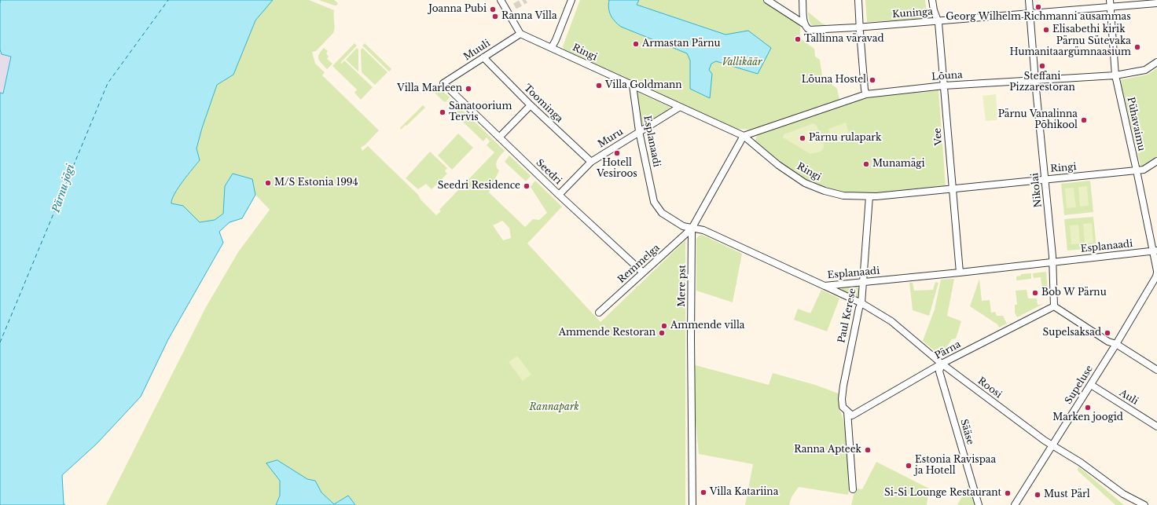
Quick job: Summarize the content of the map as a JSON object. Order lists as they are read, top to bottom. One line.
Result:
{"streets":{"street":["Kuninga","Muuli","Ringi","Lõuna","Toominga","Pühavaimu","Vee","Muru","Esplanaadi","Seedri","Nikolai","Remmelga","Mere pst","Paul Kerese","Pärna","Supeluse","Roosi","Auli","Sääse"]},"crossings":[["Kuninga","Pühavaimu"],["Kuninga","Vee"],["Kuninga","Nikolai"],["Muuli","Ringi"],["Muuli","Toominga"],["Muuli","Seedri"],["Ringi","Lõuna"],["Ringi","Pühavaimu"],["Ringi","Vee"],["Ringi","Muru"],["Ringi","Esplanaadi"],["Ringi","Nikolai"],["Ringi","Mere pst"],["Ringi","Paul Kerese"],["Lõuna","Pühavaimu"],["Lõuna","Vee"],["Lõuna","Nikolai"],["Lõuna","Mere pst"],["Toominga","Muru"],["Pühavaimu","Esplanaadi"],["Pühavaimu","Supeluse"],["Vee","Esplanaadi"],["Muru","Esplanaadi"],["Muru","Seedri"],["Esplanaadi","Nikolai"],["Esplanaadi","Remmelga"],["Esplanaadi","Mere pst"],["Esplanaadi","Paul Kerese"],["Esplanaadi","Supeluse"],["Esplanaadi","Roosi"],["Seedri","Remmelga"],["Nikolai","Pärna"],["Remmelga","Mere pst"],["Paul Kerese","Pärna"],["Paul Kerese","Roosi"],["Pärna","Roosi"],["Pärna","Sääse"],["Supeluse","Roosi"],["Supeluse","Auli"],["Roosi","Sääse"]],"water":["Pärnu jõgi"],"parks":["Vallikäär","Rannapark"],"places":["Georg Wilhelm Richmanni ausammas","Joanna Pubi","Ranna Villa","Elisabethi kirik","Tallinna väravad","Armastan Pärnu","Pärnu Sütevaka Humanitaargümnaasium","Steffani Pizzarestoran","Lõuna Hostel","Villa Goldmann","Villa Marleen","Sanatoorium Tervis","Pärnu Vanalinna Põhikool","Pärnu rulapark","Hotell Vesiroos","Munamägi","M/S Estonia 1994","Seedri Residence","Bob W Pärnu","Ammende villa","Ammende Restoran","Supelsaksad","Marken joogid","Ranna Apteek","Estonia Ravispaa ja Hotell","Villa Katariina","Si-Si Lounge Restaurant","Must Pärl"]}
